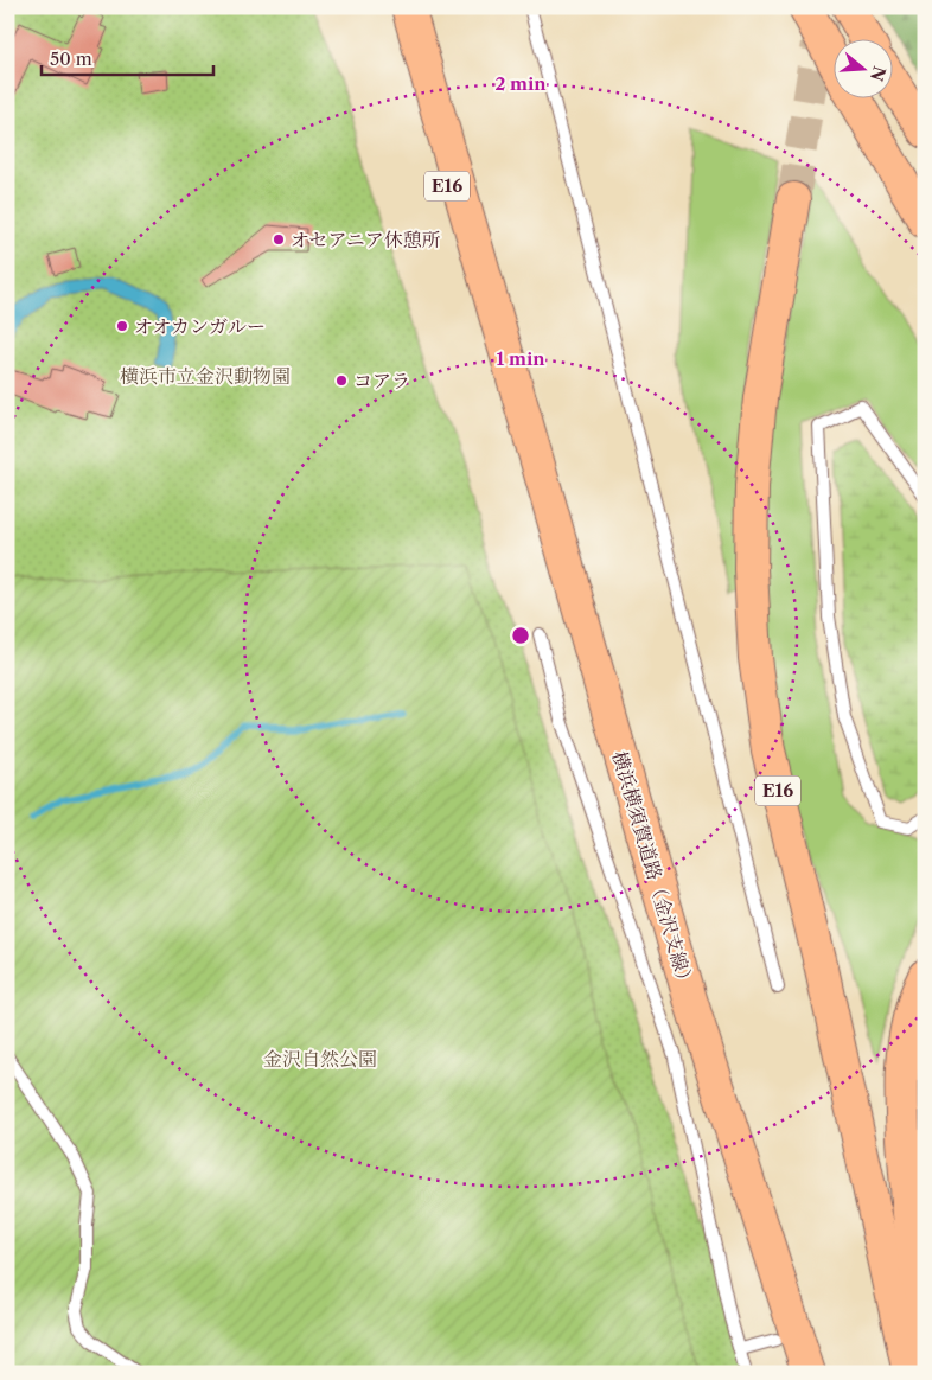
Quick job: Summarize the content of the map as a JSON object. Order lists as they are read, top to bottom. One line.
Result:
{"streets":{"highway":["E16","横浜横須賀道路（金沢支線）"]},"crossings":[["E16","横浜横須賀道路（金沢支線）"]],"parks":["横浜市立金沢動物園","金沢自然公園"],"places":["オセアニア休憩所","オオカンガルー","コアラ"],"scale_bar":"50 m","north":"right","rings":["2 min","1 min"]}
